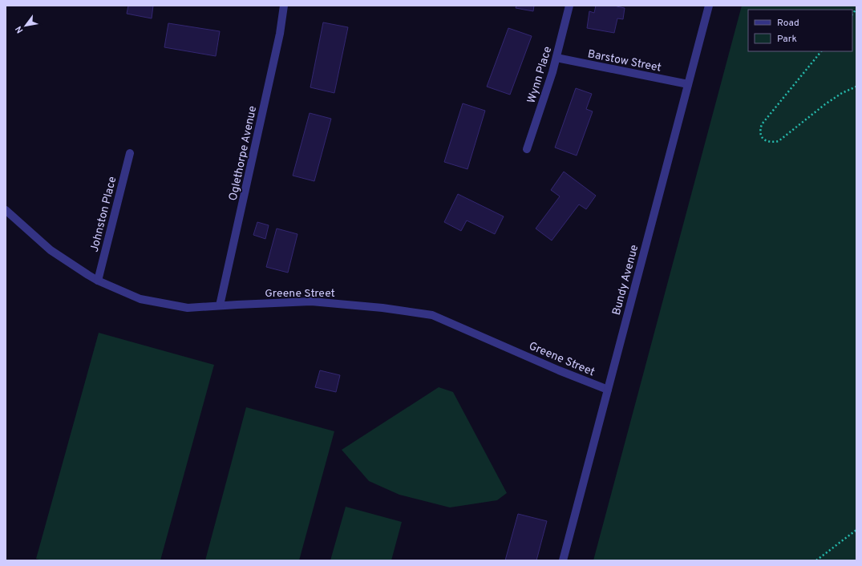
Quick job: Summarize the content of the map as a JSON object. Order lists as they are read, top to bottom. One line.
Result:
{"streets":{"street":["Barstow Street","Wynn Place","Oglethorpe Avenue","Johnston Place","Bundy Avenue","Greene Street"]},"crossings":[["Barstow Street","Wynn Place"],["Barstow Street","Bundy Avenue"],["Oglethorpe Avenue","Greene Street"],["Johnston Place","Greene Street"],["Bundy Avenue","Greene Street"]],"legend":["Road","Park"],"north":"bottom left"}
